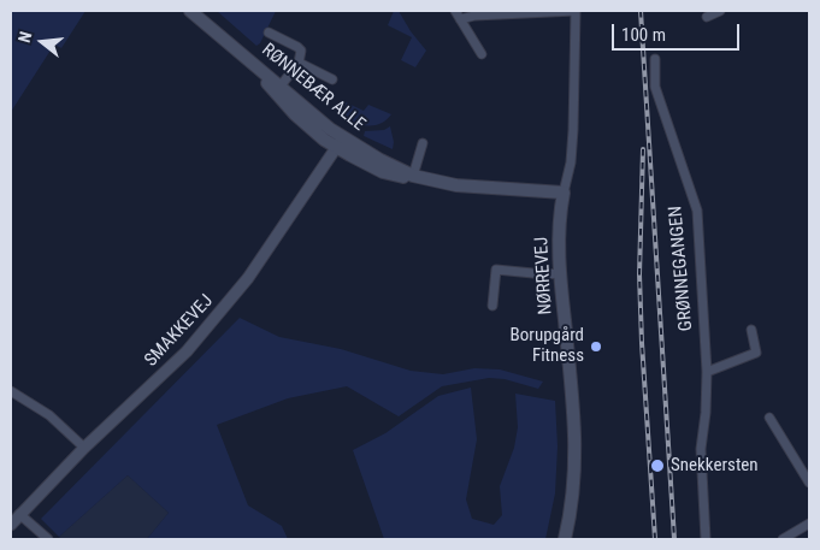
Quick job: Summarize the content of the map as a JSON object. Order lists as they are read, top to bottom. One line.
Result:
{"streets":{"main road":["RØNNEBÆR ALLE","NØRREVEJ"],"street":["GRØNNEGANGEN","SMAKKEVEJ"]},"crossings":[["RØNNEBÆR ALLE","NØRREVEJ"],["RØNNEBÆR ALLE","SMAKKEVEJ"]],"places":["Borupgård Fitness","Snekkersten"],"scale_bar":"100 m","north":"left"}
